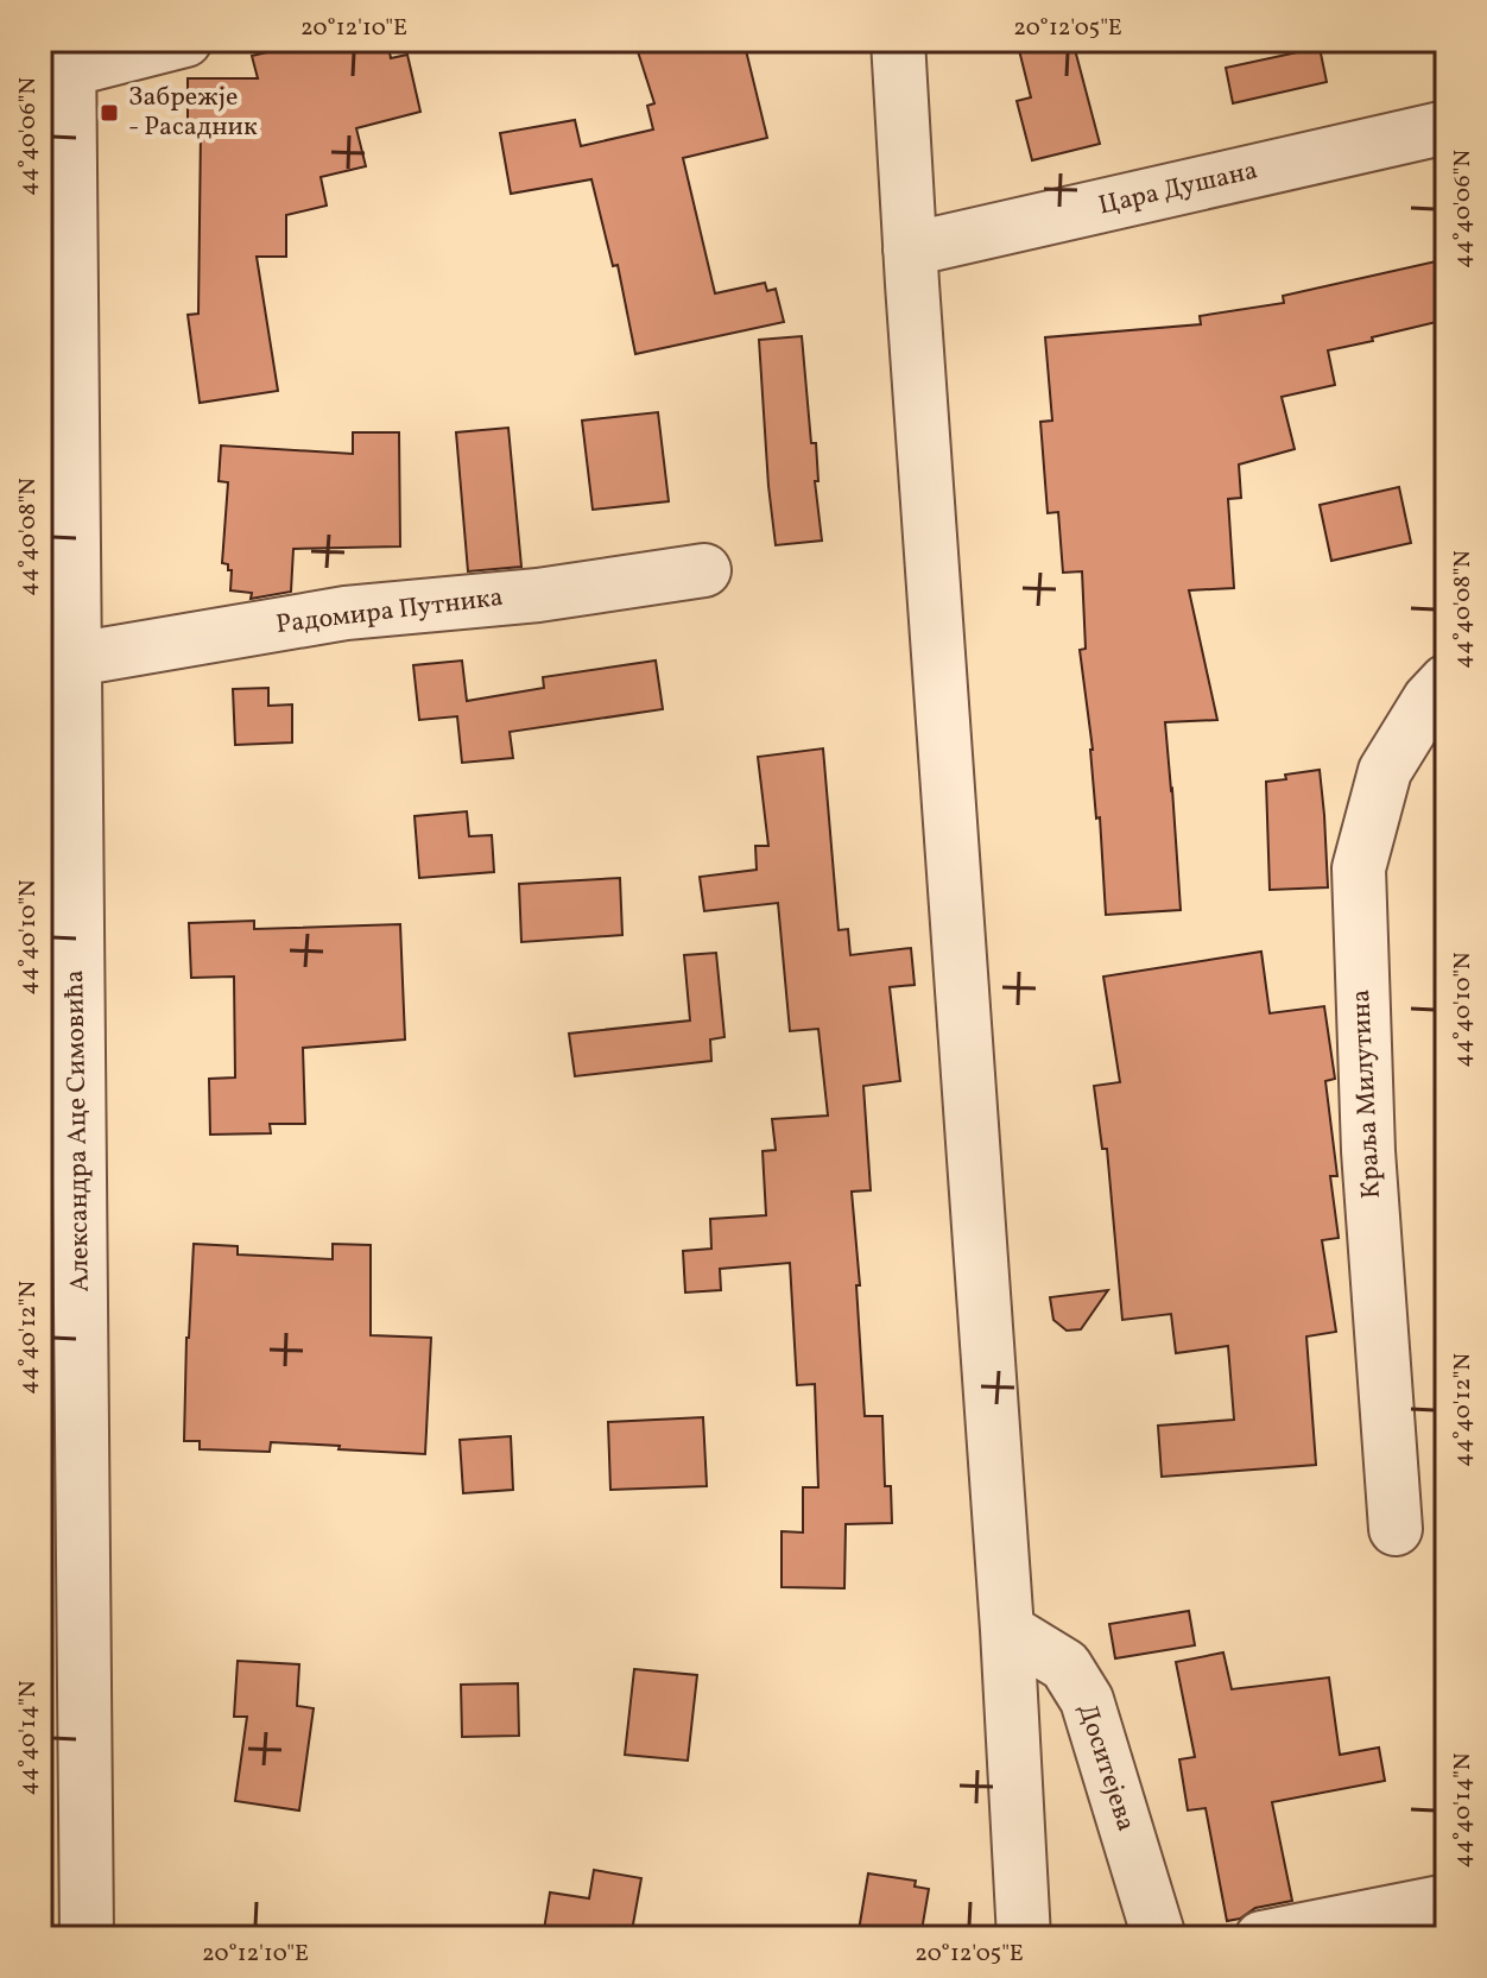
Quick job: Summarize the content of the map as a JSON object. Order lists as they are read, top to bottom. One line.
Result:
{"streets":{"street":["Цара Душана","Радомира Путника","Краља Милутина","Александра Аце Симовића","Доситејева"]},"crossings":[["Радомира Путника","Александра Аце Симовића"]],"places":{"transit":["Забрежје - Расадник"]},"coordinates":["20°12'10\"E","20°12'05\"E","44°40'06\"N","44°40'08\"N","44°40'10\"N","44°40'12\"N","44°40'14\"N"]}
